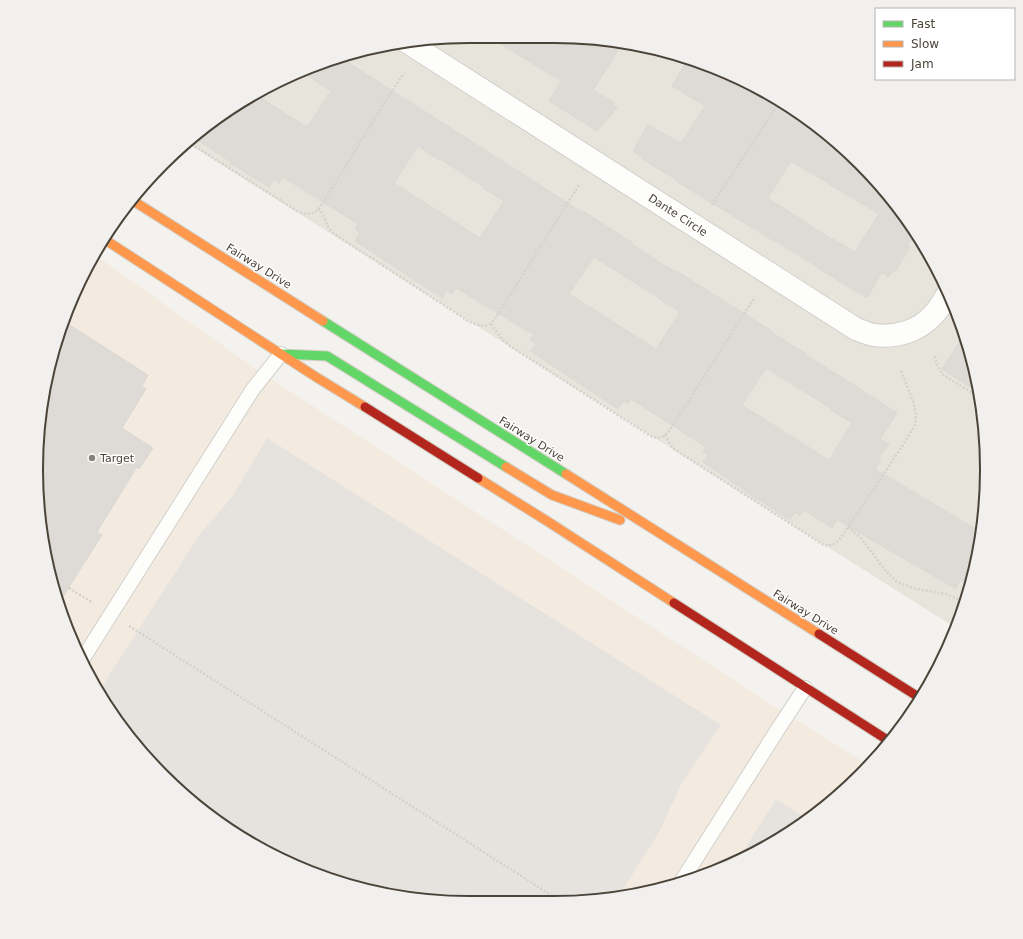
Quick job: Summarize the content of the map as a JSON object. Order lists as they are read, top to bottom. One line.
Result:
{"streets":{"main road":["Fairway Drive"],"street":["Dante Circle"]},"places":["Target"],"legend":["Fast","Slow","Jam"]}
